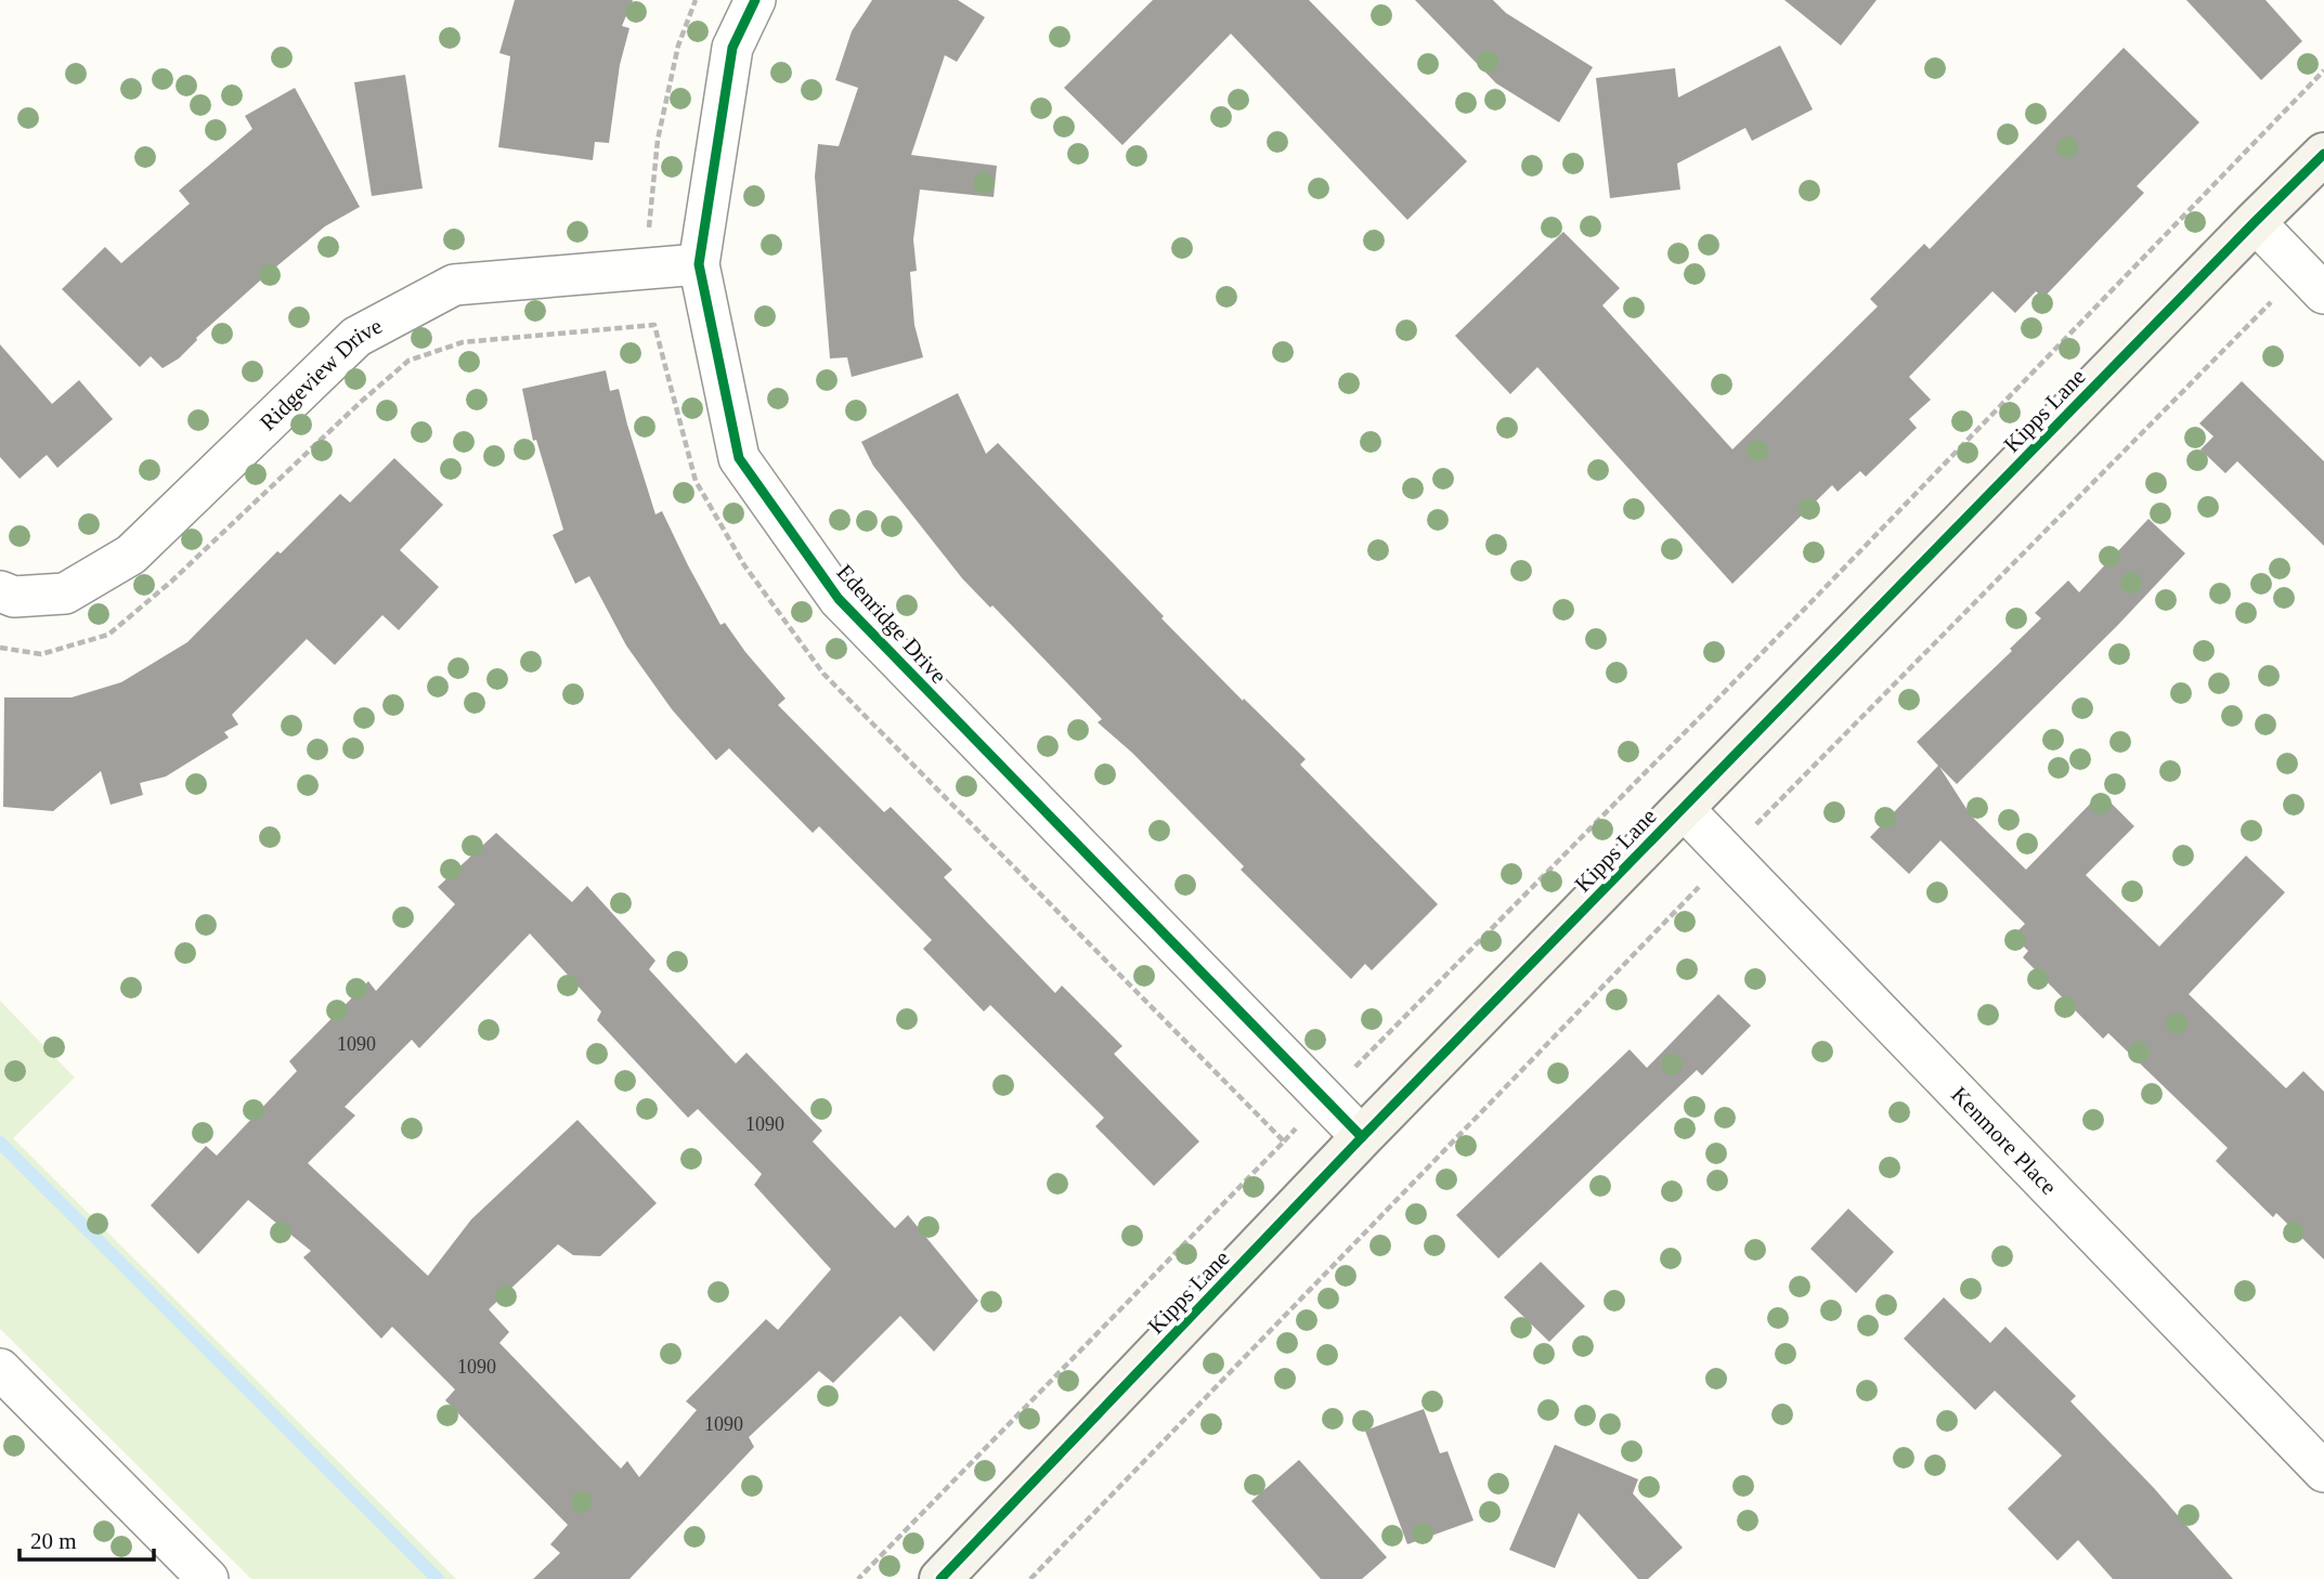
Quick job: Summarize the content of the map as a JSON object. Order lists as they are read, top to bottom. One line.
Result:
{"streets":{"street":["Ridgeview Drive","Kipps Lane","Edenridge Drive","Kenmore Place"]},"crossings":[["Ridgeview Drive","Edenridge Drive"],["Kipps Lane","Edenridge Drive"],["Kipps Lane","Kenmore Place"]],"house_numbers":["1090","1090","1090","1090"],"scale_bar":"20 m"}
